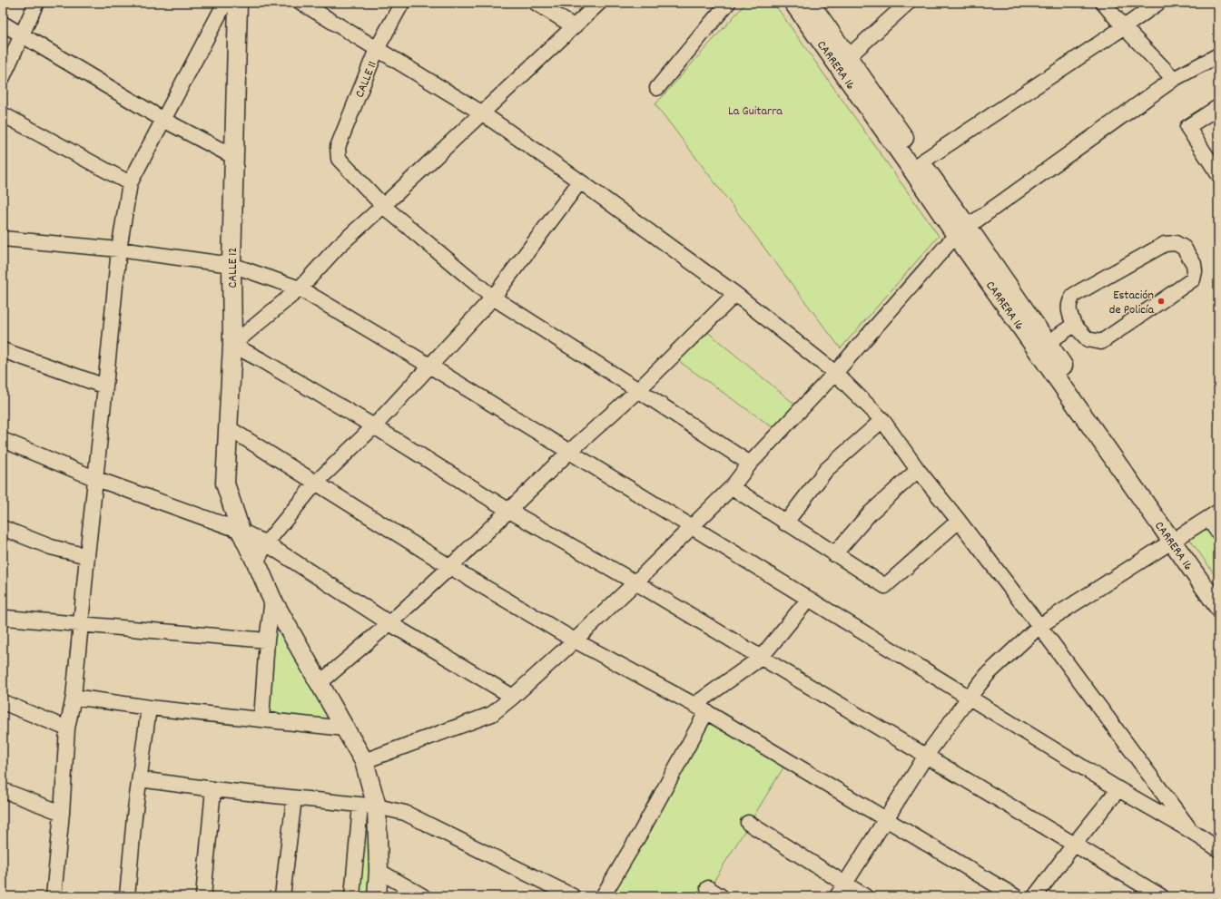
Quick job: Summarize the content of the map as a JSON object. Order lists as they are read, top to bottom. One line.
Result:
{"streets":{"main road":["CARRERA 16","CALLE 12"],"street":["CALLE 11"]},"parks":["La Guitarra"],"places":["Estación de Policía"]}
